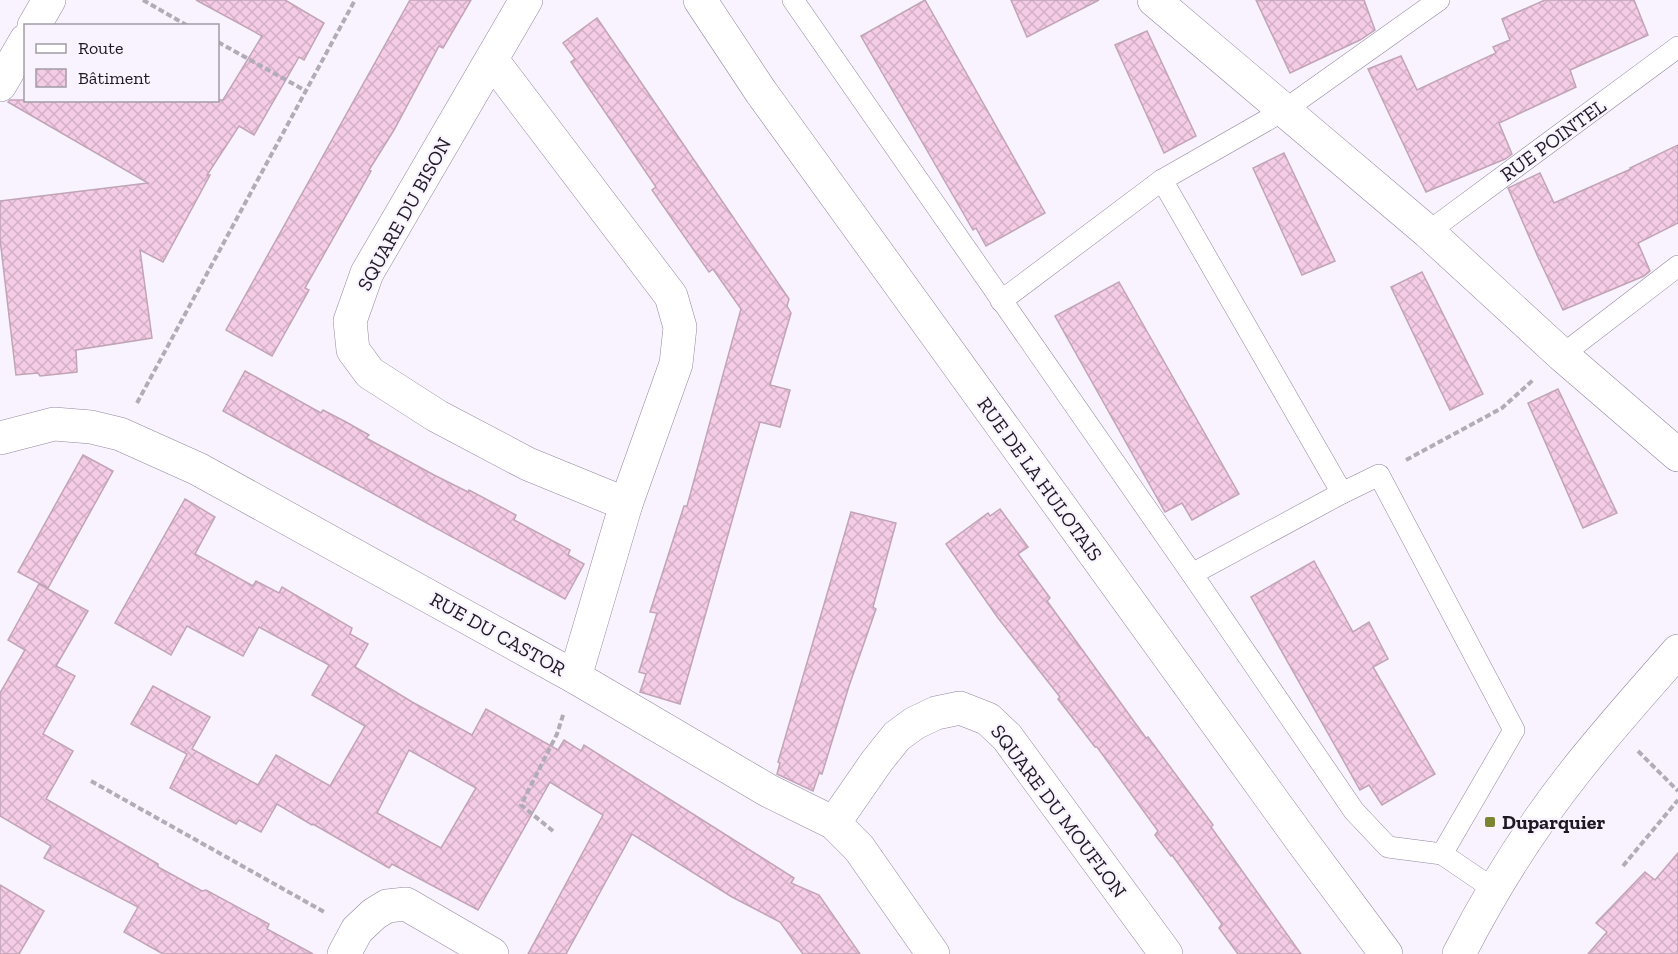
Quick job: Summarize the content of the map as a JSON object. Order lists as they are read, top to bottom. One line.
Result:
{"streets":{"street":["SQUARE DU BISON","RUE DE LA HULOTAIS","RUE DU CASTOR","SQUARE DU MOUFLON"],"lane":["RUE POINTEL"]},"crossings":[["RUE DU CASTOR","SQUARE DU MOUFLON"]],"places":{"transit":["Duparquier"]},"legend":["Route","Bâtiment"]}
